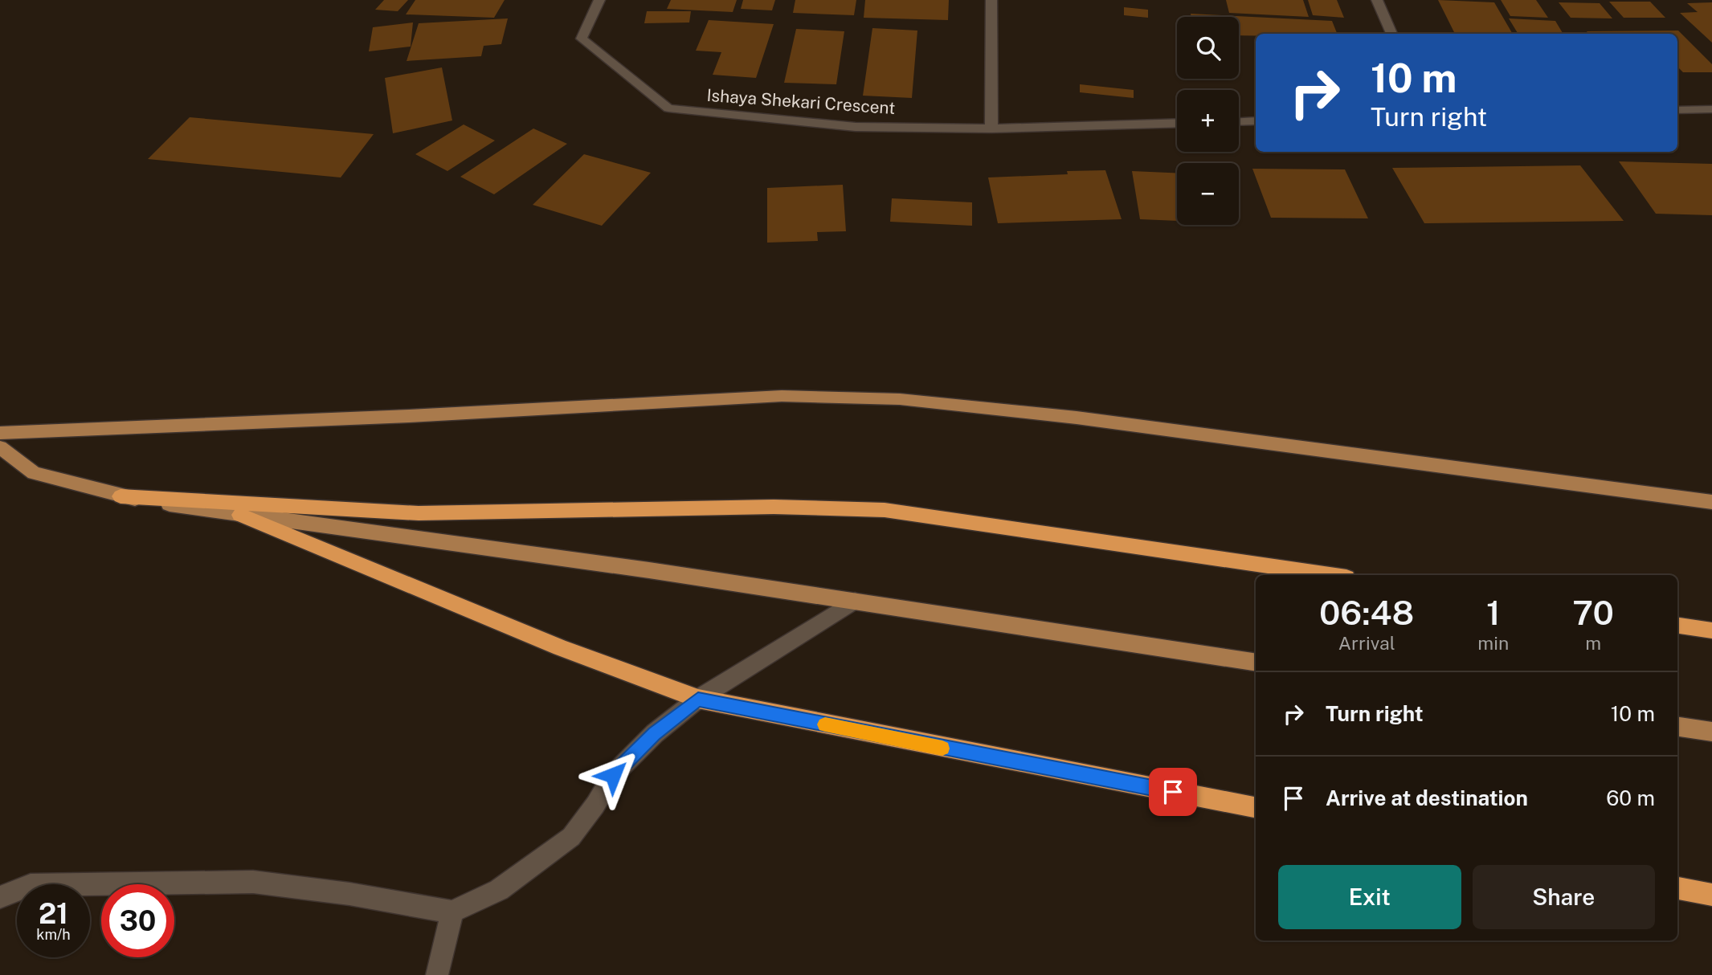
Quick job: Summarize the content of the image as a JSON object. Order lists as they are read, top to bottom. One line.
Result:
{"streets":{"street":["Ishaya Shekari Crescent"]},"page":{"map_buttons":["+","−"],"turn":["10 m","Turn right"],"eta":["06:48","Arrival","1","min","70","m"],"list":[{"name":"Turn right","value":"10 m"},{"name":"Arrive at destination","value":"60 m"}],"buttons":["Exit","Share"],"speed":"21 km/h","limit":"30"}}
